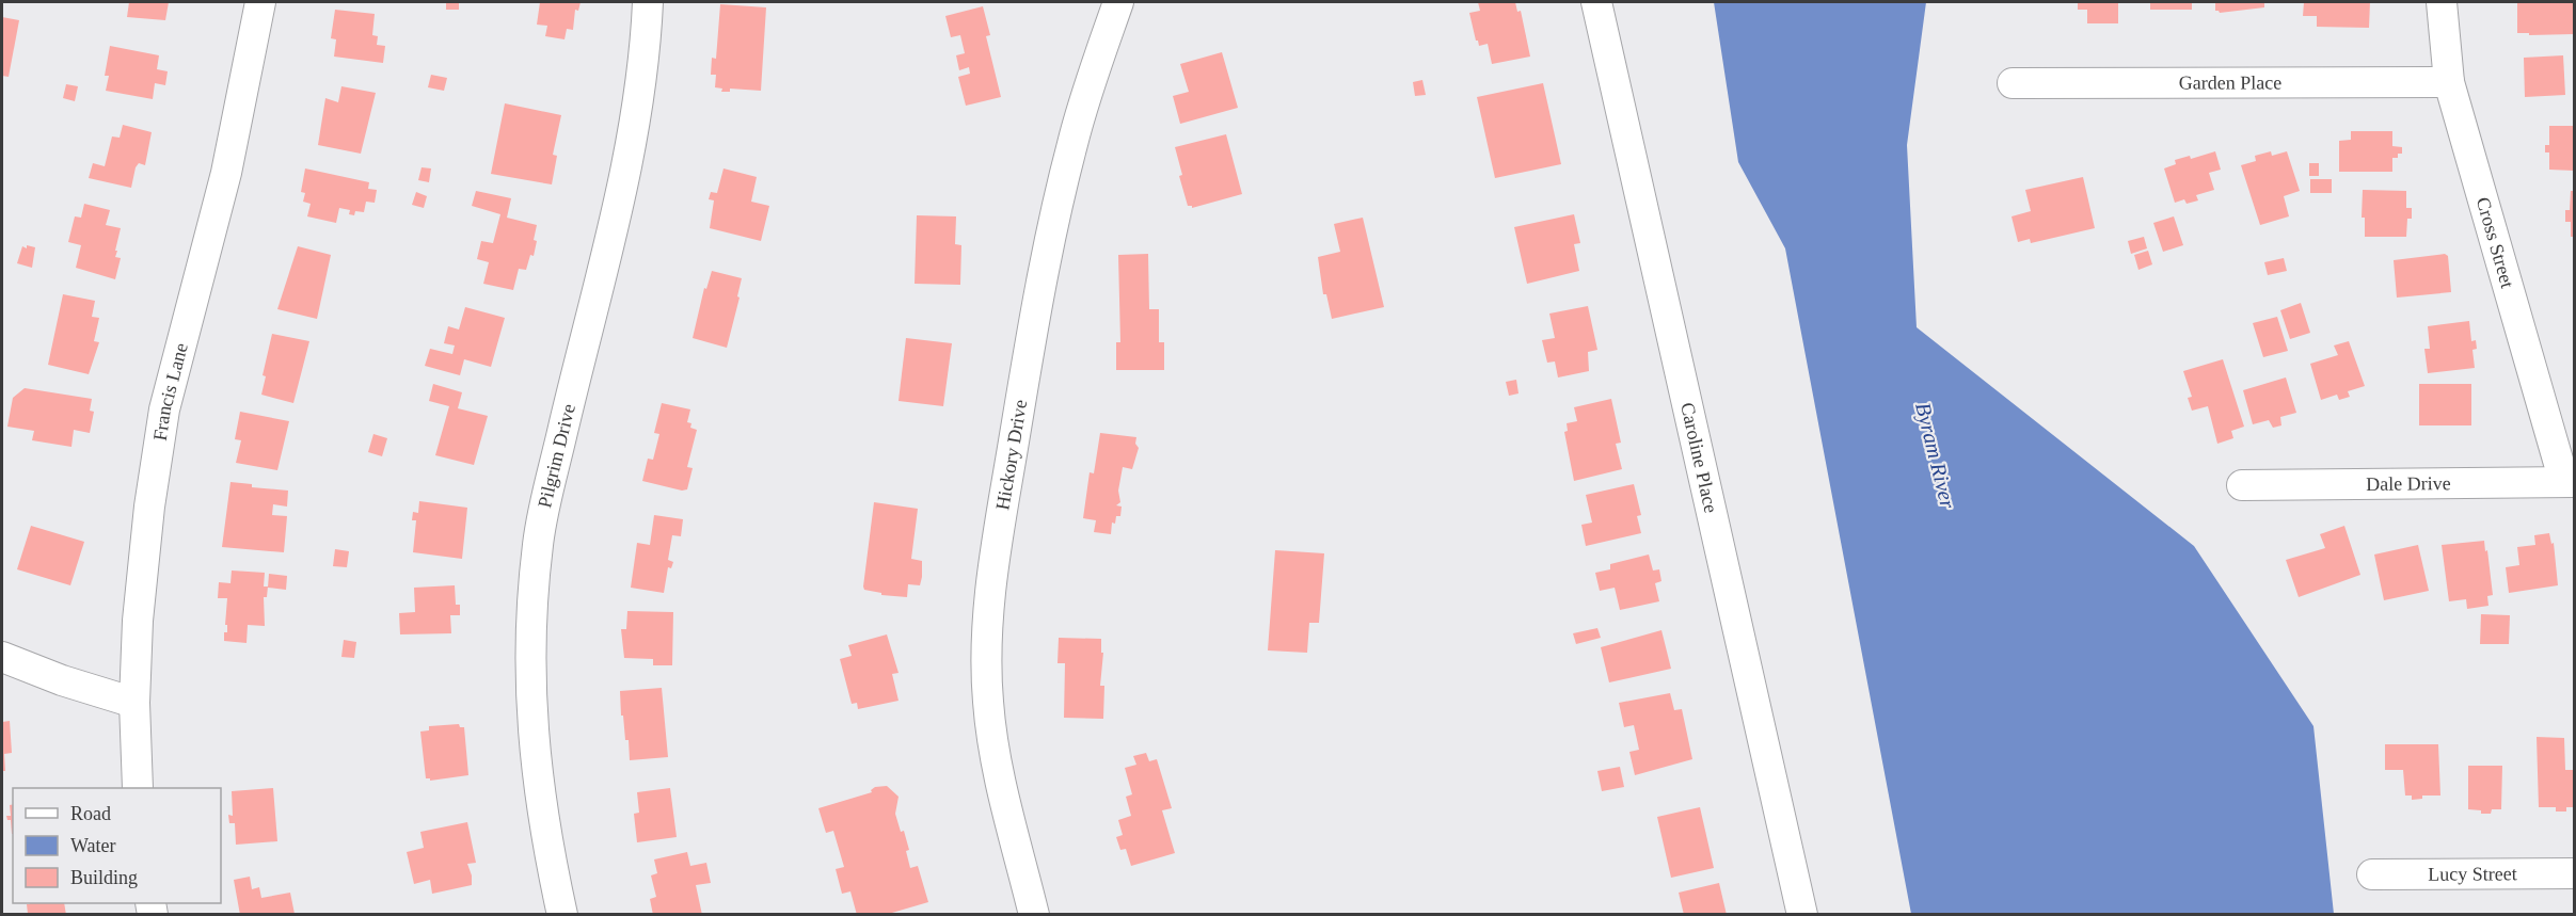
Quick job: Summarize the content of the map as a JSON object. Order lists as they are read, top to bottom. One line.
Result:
{"streets":{"street":["Garden Place","Cross Street","Francis Lane","Hickory Drive","Pilgrim Drive","Caroline Place","Dale Drive","Lucy Street"]},"crossings":[["Garden Place","Cross Street"],["Cross Street","Dale Drive"]],"water":["Byram River"],"legend":["Road","Water","Building"]}
